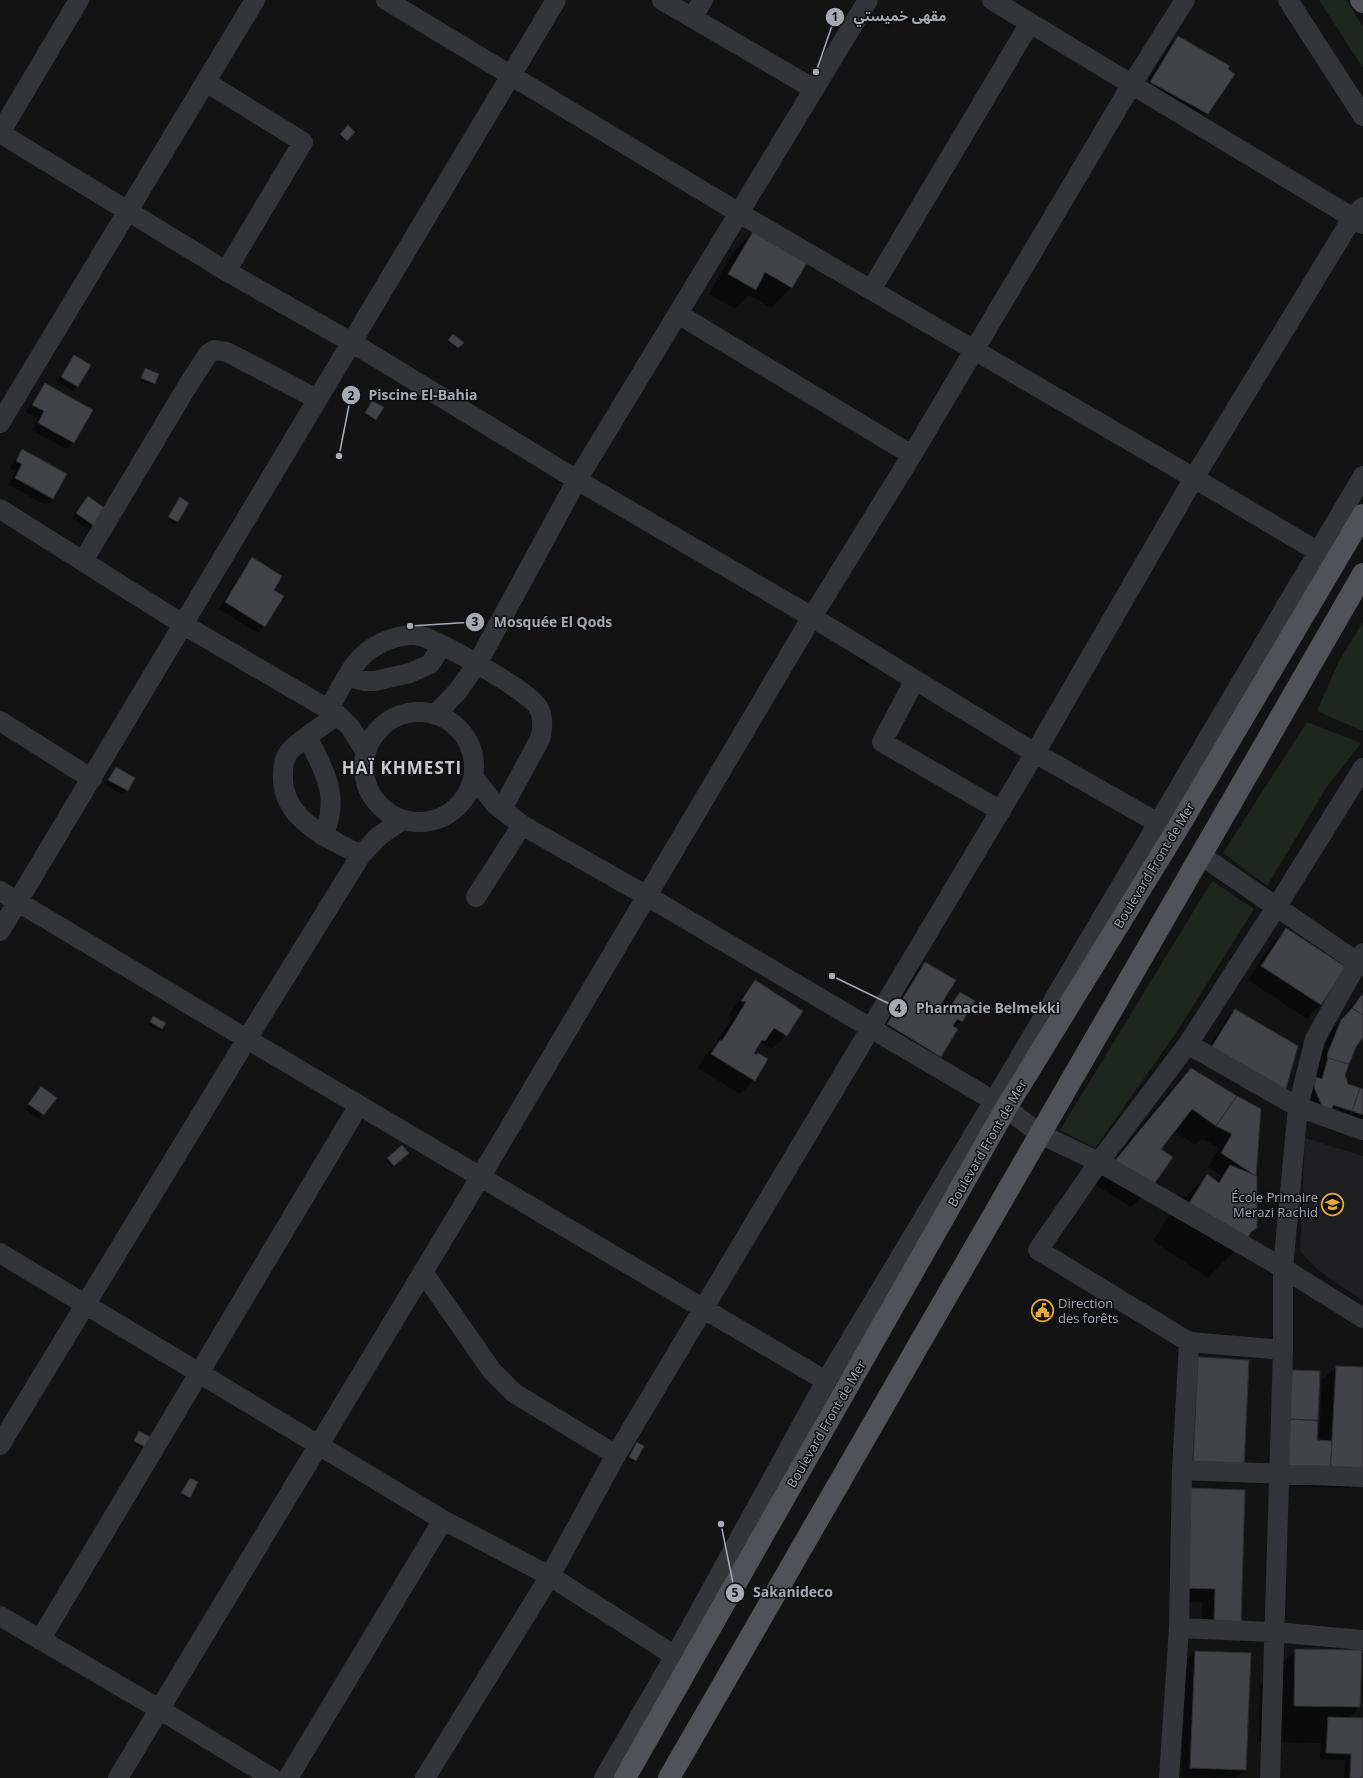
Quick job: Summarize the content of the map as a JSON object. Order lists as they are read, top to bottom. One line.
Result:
{"streets":{"main road":["Boulevard Front de Mer"]},"districts":["HAÏ KHMESTI"],"places":{"other":["مقهى خميستي","Piscine El-Bahia","Mosquée El Qods","Pharmacie Belmekki","Sakanideco"],"school or university":["École Primaire Merazi Rachid"],"public building":["Direction des forêts"]}}
